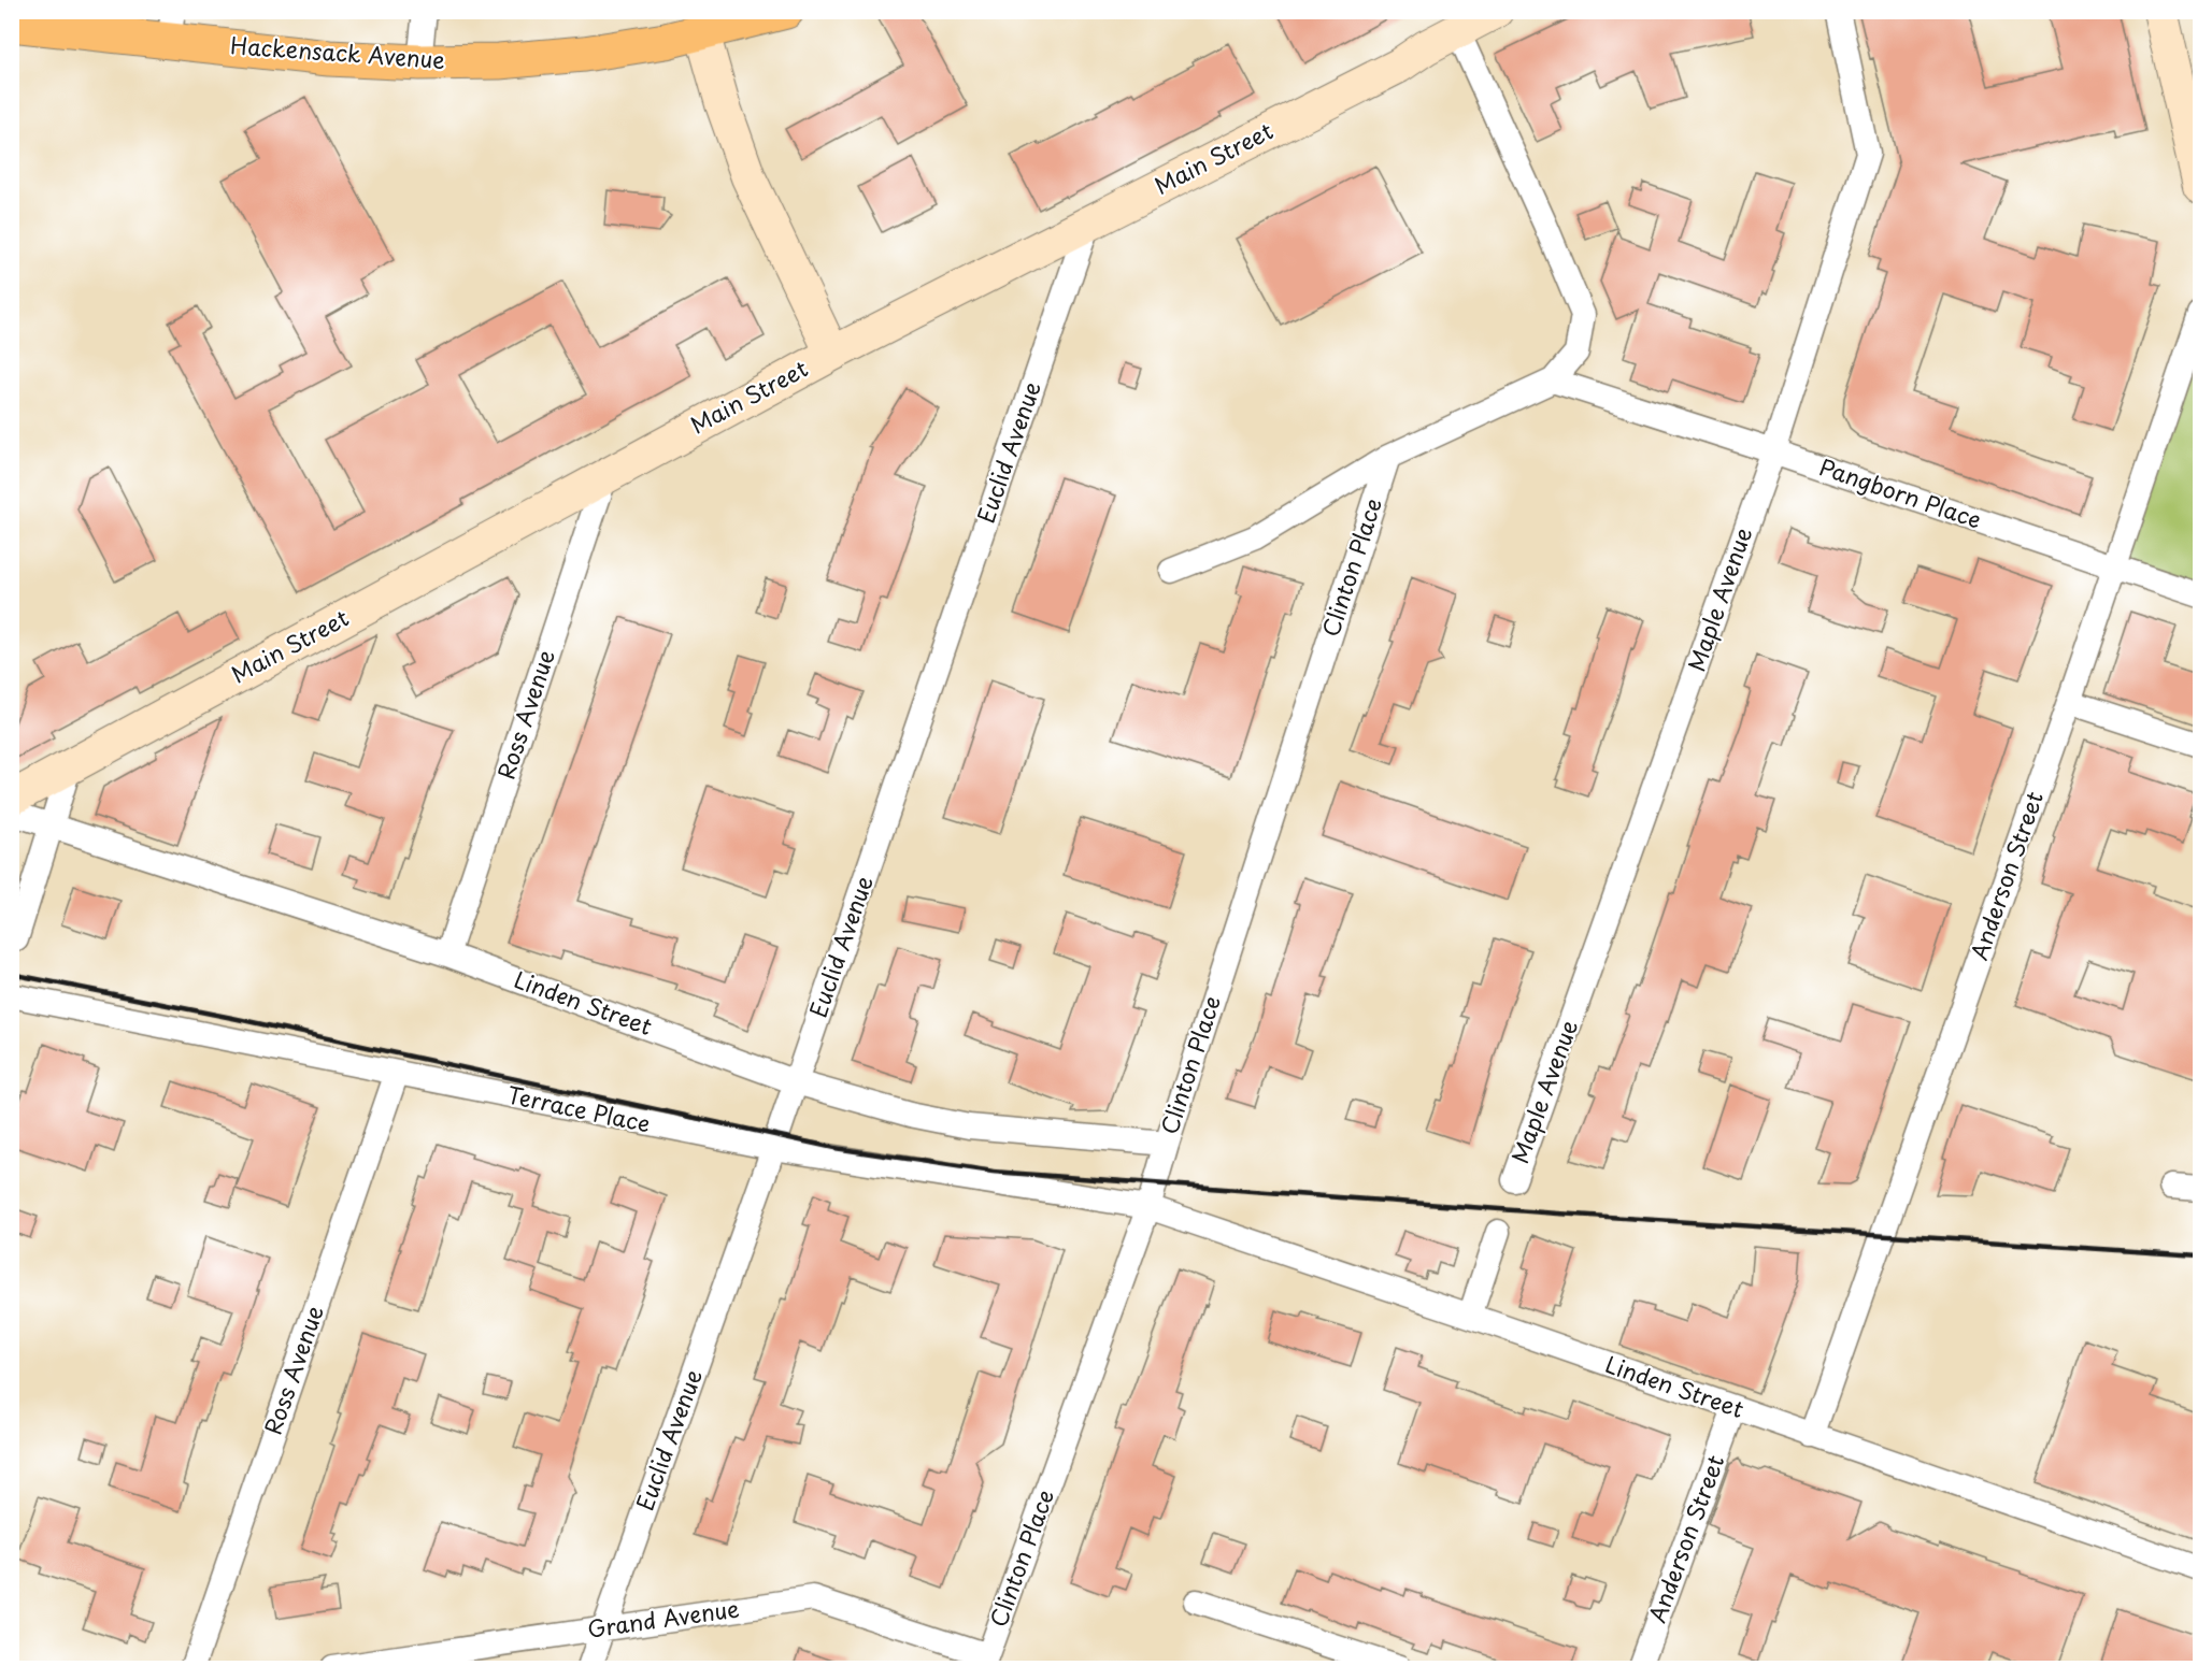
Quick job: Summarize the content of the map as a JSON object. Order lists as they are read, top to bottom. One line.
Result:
{"streets":{"main road":["Hackensack Avenue","Main Street"],"street":["Euclid Avenue","Pangborn Place","Clinton Place","Maple Avenue","Ross Avenue","Anderson Street","Linden Street","Terrace Place","Grand Avenue"]},"crossings":[["Main Street","Euclid Avenue"],["Main Street","Ross Avenue"],["Euclid Avenue","Linden Street"],["Euclid Avenue","Terrace Place"],["Euclid Avenue","Grand Avenue"],["Pangborn Place","Maple Avenue"],["Pangborn Place","Anderson Street"],["Clinton Place","Linden Street"],["Clinton Place","Terrace Place"],["Clinton Place","Grand Avenue"],["Ross Avenue","Linden Street"],["Ross Avenue","Terrace Place"],["Anderson Street","Linden Street"],["Linden Street","Terrace Place"]]}
